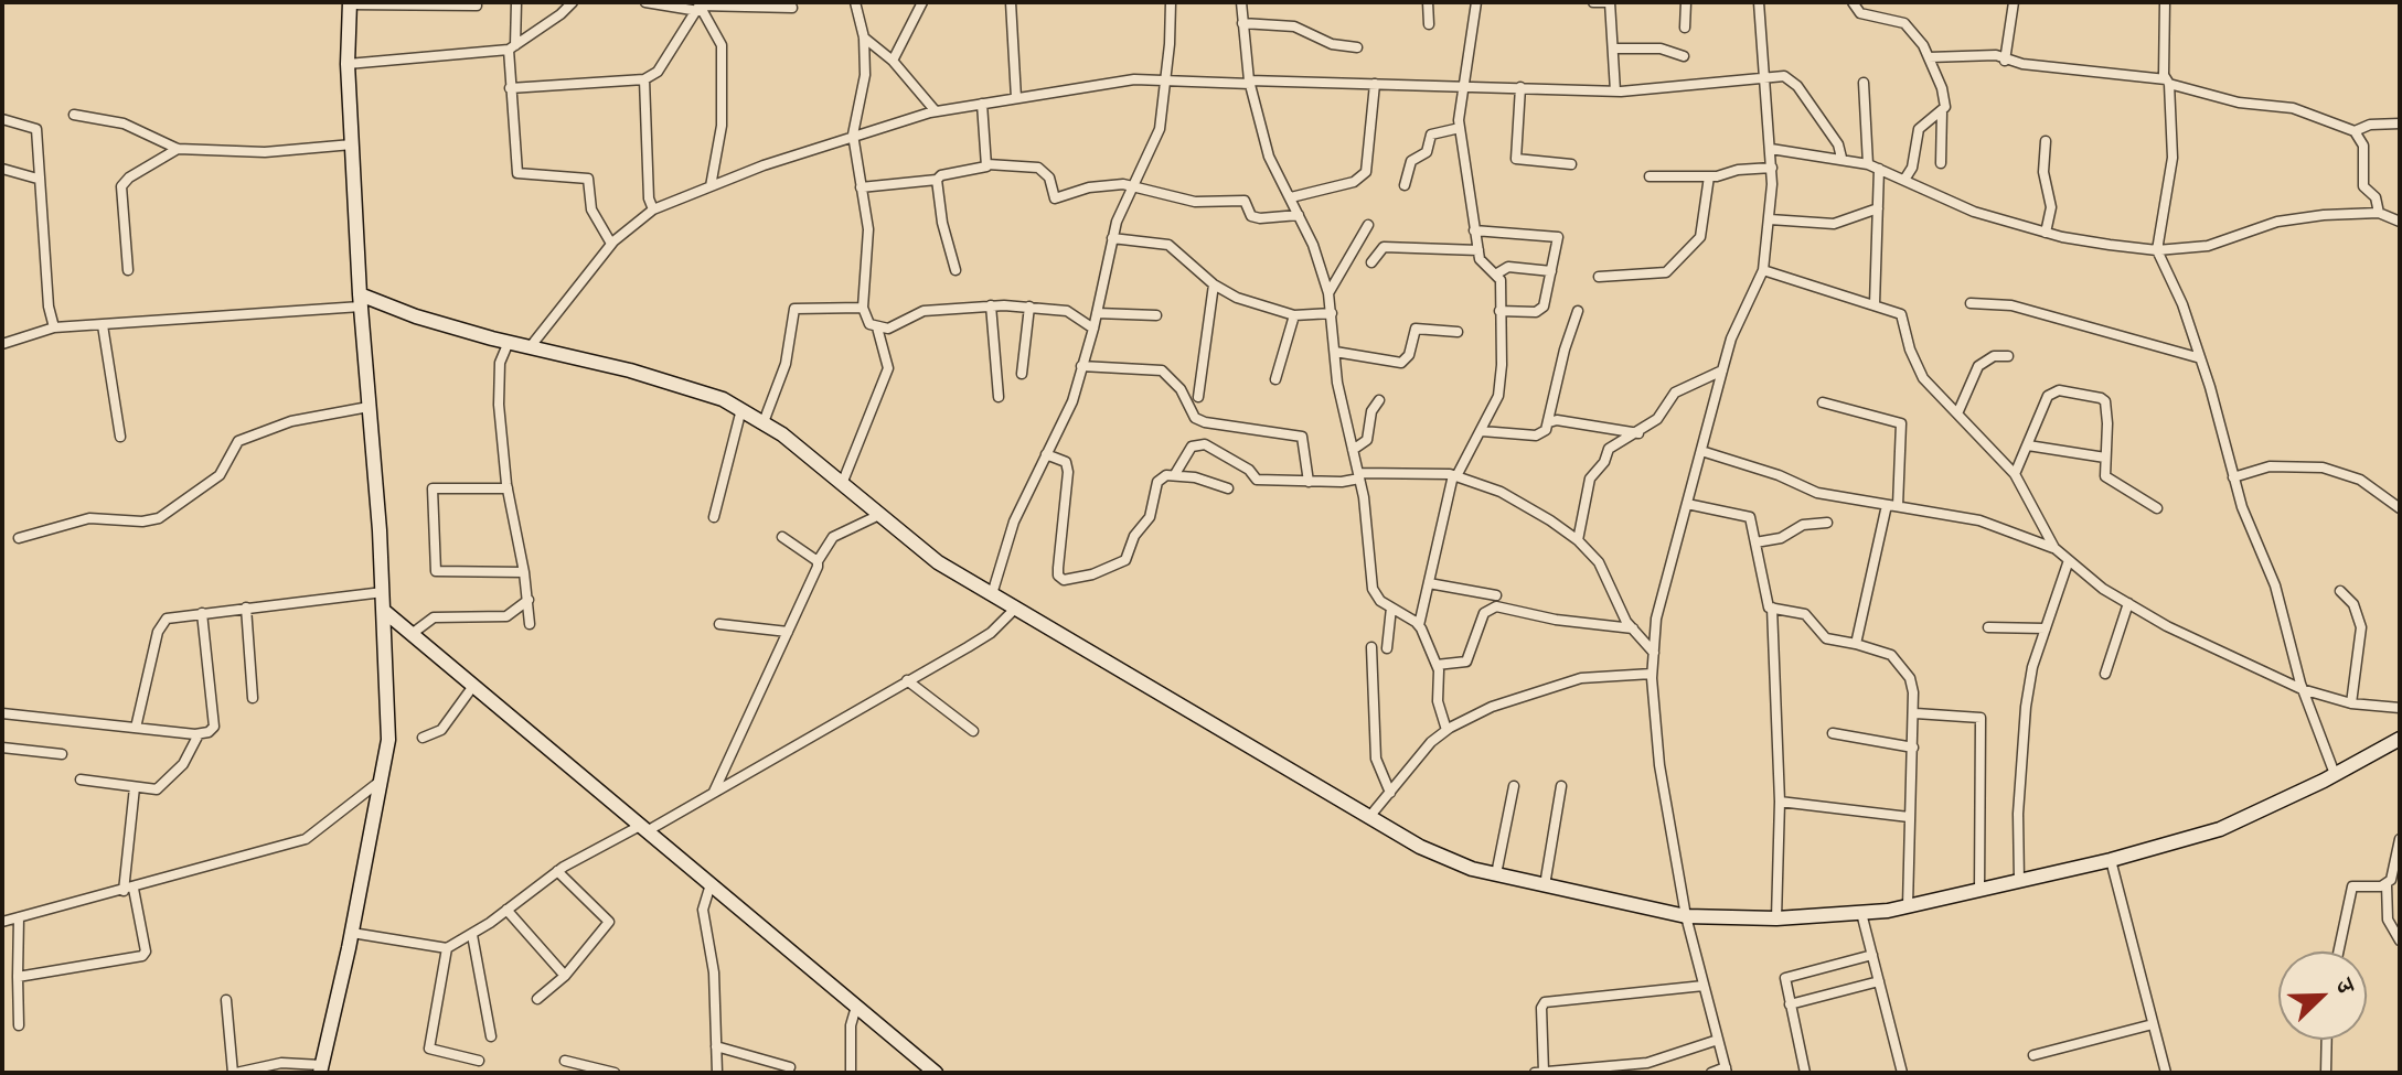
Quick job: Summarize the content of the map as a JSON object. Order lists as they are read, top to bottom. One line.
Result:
{"north":"top right"}
